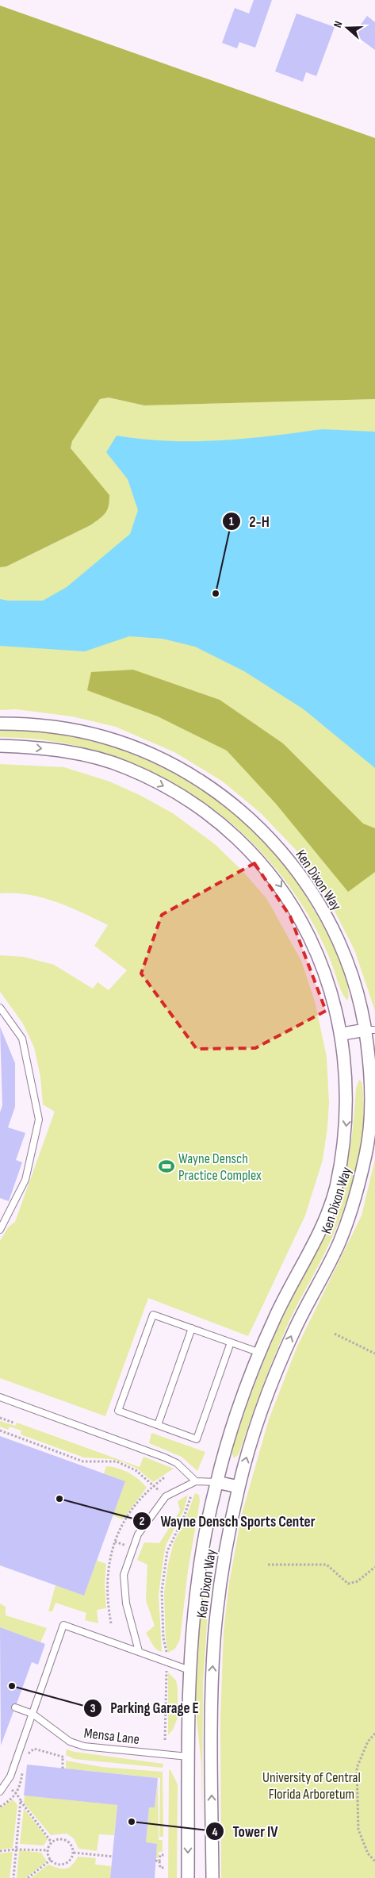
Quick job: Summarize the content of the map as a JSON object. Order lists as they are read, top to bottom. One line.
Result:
{"streets":{"street":["Ken Dixon Way"],"lane":["Mensa Lane"]},"crossings":[["Ken Dixon Way","Mensa Lane"]],"parks":["University of Central Florida Arboretum"],"places":{"other":["2-H","Wayne Densch Sports Center","Parking Garage E","Tower IV"],"sports":["Wayne Densch Practice Complex"]},"north":"left"}
